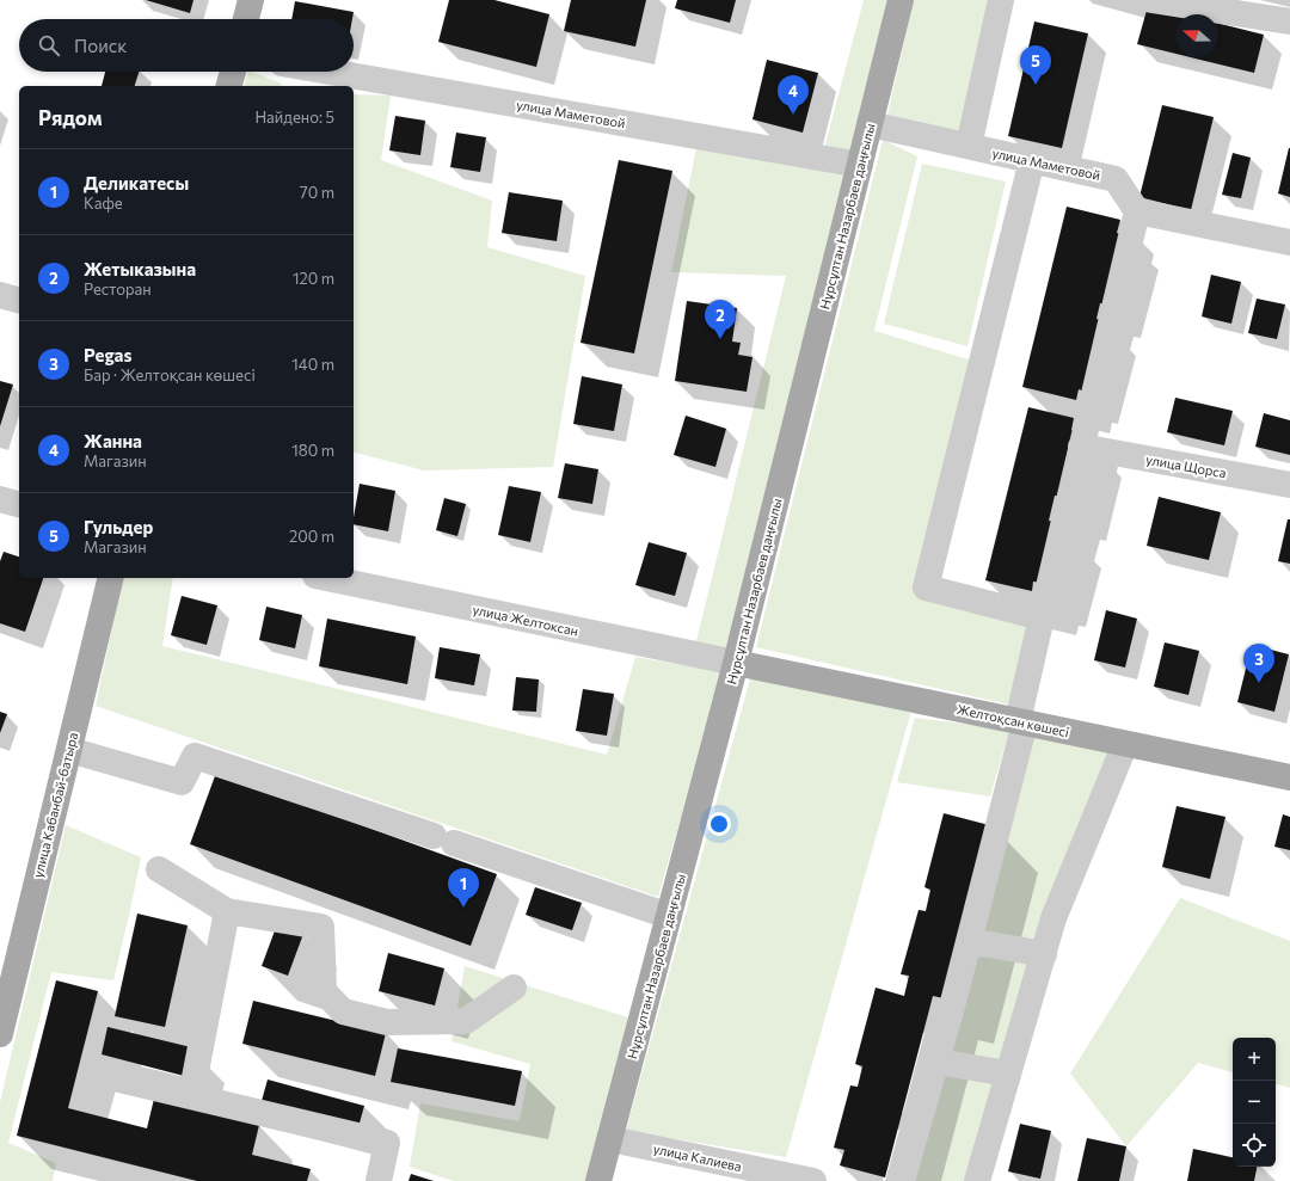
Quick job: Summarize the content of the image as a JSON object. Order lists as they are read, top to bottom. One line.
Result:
{"streets":{"main road":["Нұрсұлтан Назарбаев даңғылы","Желтоқсан көшесі","улица Кабанбай-батыра"],"street":["улица Маметовой","улица Щорса","улица Желтоксан","улица Калиева"]},"crossings":[["улица Маметовой","Нұрсұлтан Назарбаев даңғылы"],["Нұрсұлтан Назарбаев даңғылы","улица Желтоксан"],["Нұрсұлтан Назарбаев даңғылы","Желтоқсан көшесі"],["Нұрсұлтан Назарбаев даңғылы","улица Калиева"],["улица Желтоксан","Желтоқсан көшесі"]],"north":"left","page":{"search":"Поиск","pins":["5","4","2","3","1"],"heading":["Рядом","Найдено: 5"],"list":[{"mark":"1","name":"Деликатесы","note":"Кафе","value":"70 m"},{"mark":"2","name":"Жетыказына","note":"Ресторан","value":"120 m"},{"mark":"3","name":"Pegas","note":"Бар · Желтоқсан көшесі","value":"140 m"},{"mark":"4","name":"Жанна","note":"Магазин","value":"180 m"},{"mark":"5","name":"Гульдер","note":"Магазин","value":"200 m"}],"map_buttons":["+","−"]}}
